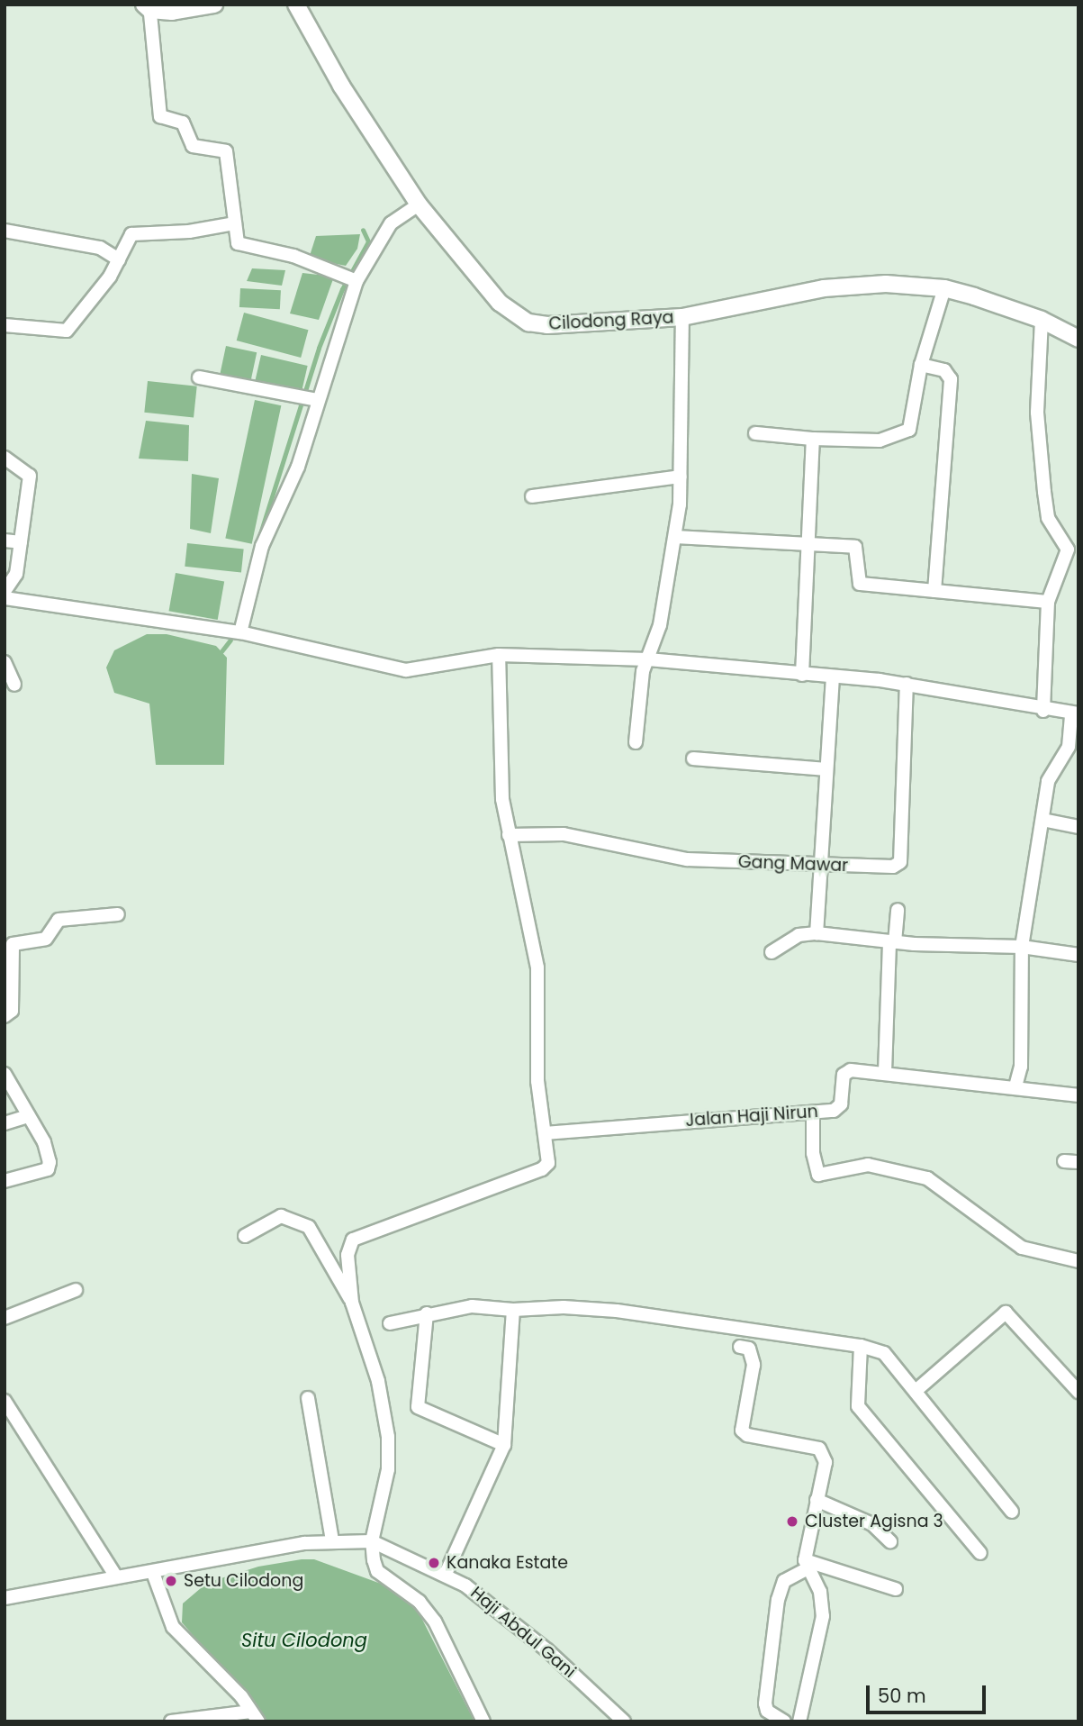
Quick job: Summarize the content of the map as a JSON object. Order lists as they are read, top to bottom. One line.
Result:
{"streets":{"street":["Cilodong Raya","Gang Mawar","Jalan Haji Nirun","Haji Abdul Gani"]},"water":["Situ Cilodong"],"places":["Cluster Agisna 3","Kanaka Estate","Setu Cilodong"],"scale_bar":"50 m"}
